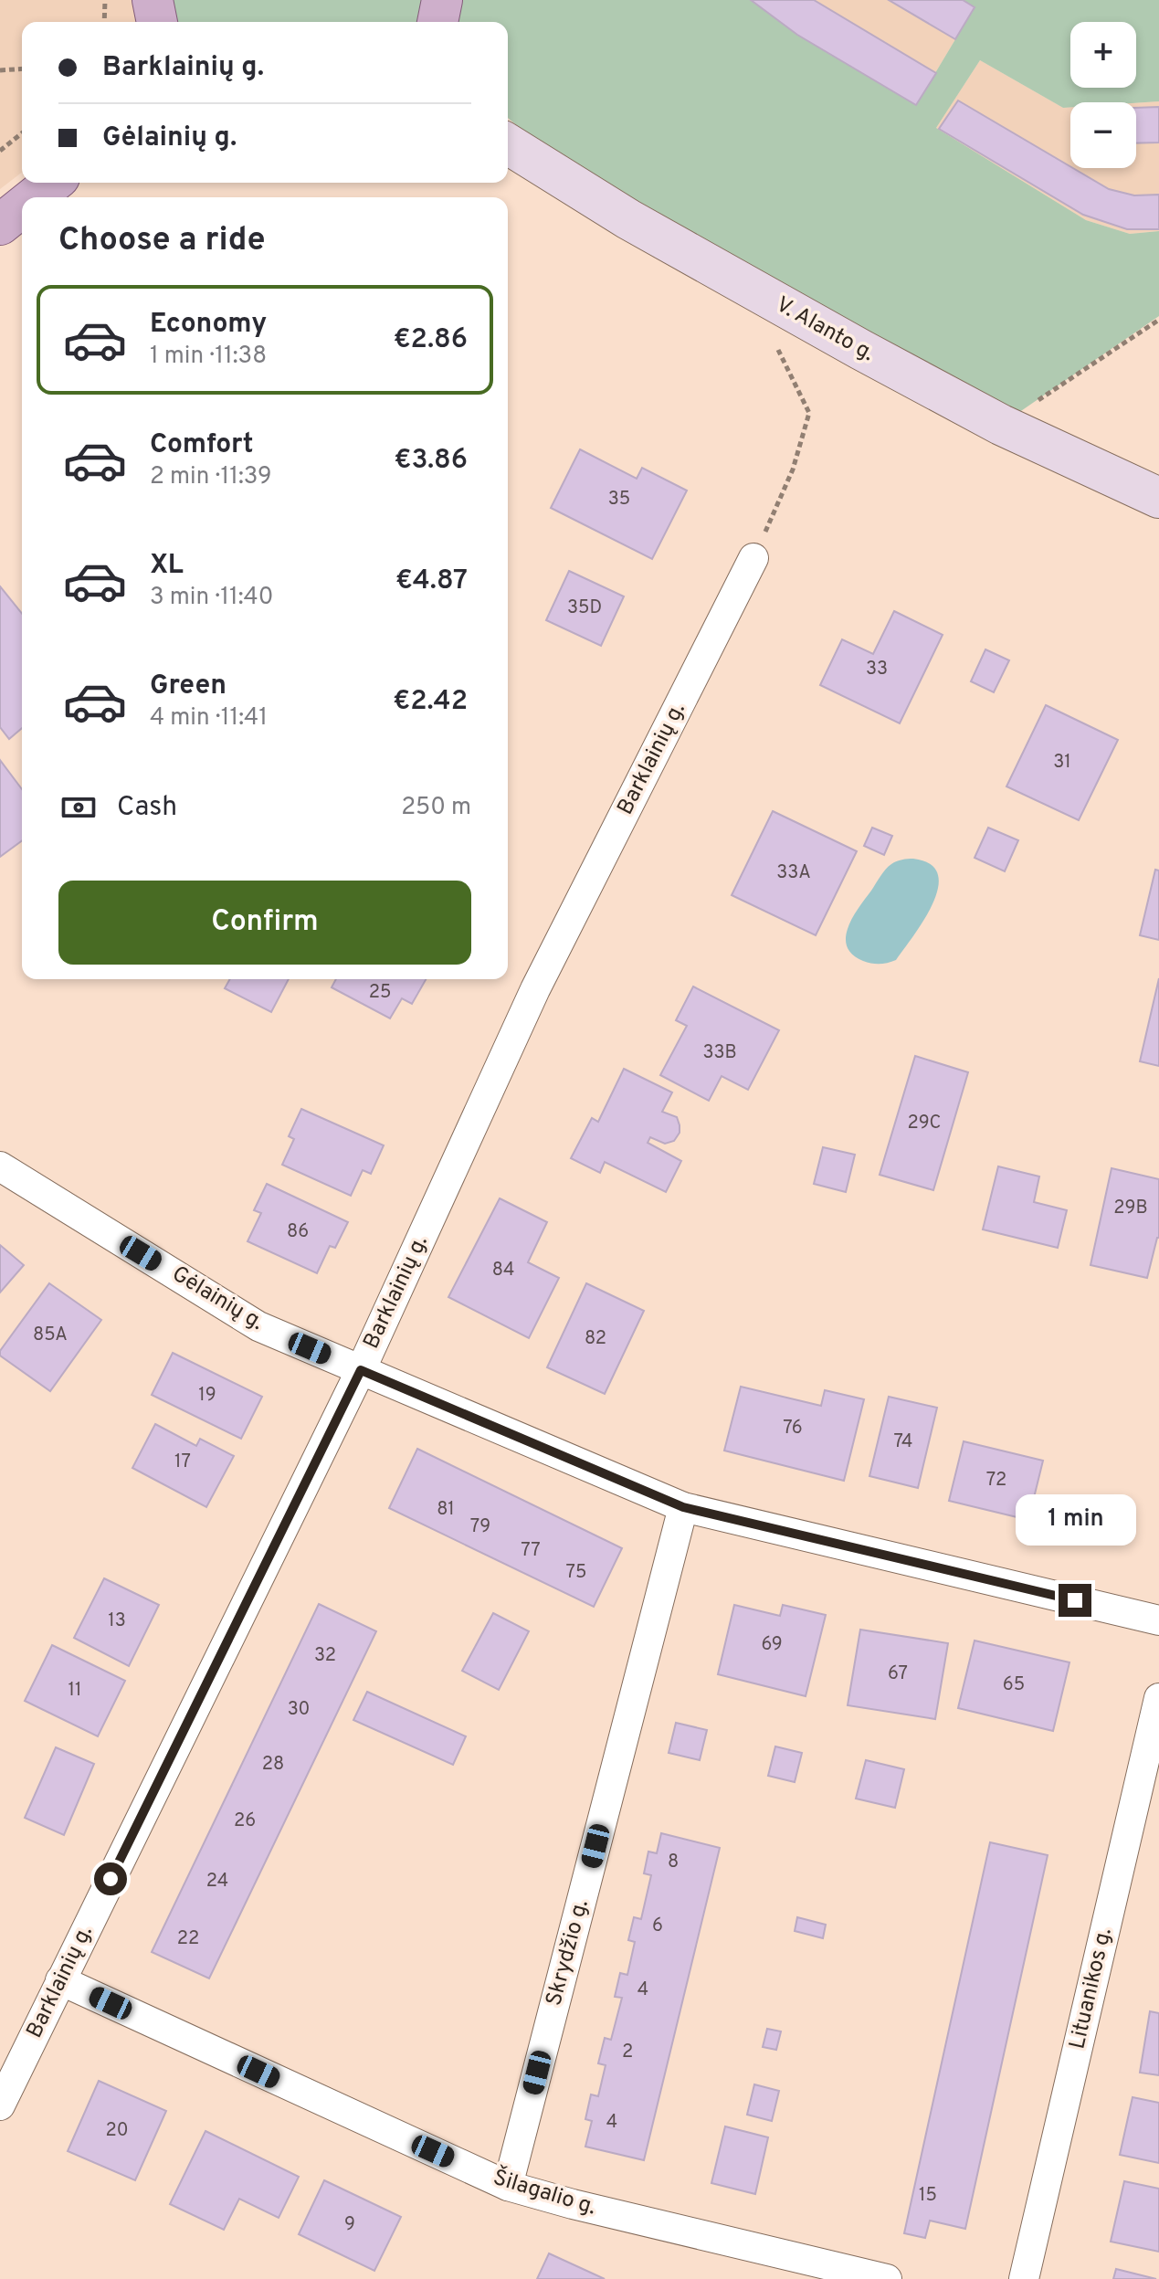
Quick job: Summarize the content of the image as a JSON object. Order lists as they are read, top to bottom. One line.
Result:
{"streets":{"main road":["V. Alanto g."],"street":["Barklainių g.","Gėlainių g.","Skrydžio g.","Lituanikos g.","Šilagalio g."]},"crossings":[["Barklainių g.","Gėlainių g."],["Barklainių g.","Šilagalio g."],["Gėlainių g.","Skrydžio g."],["Skrydžio g.","Šilagalio g."]],"house_numbers":["35","35D","33","31","33A","25","33B","29C","29B","86","84","85A","82","19","76","74","17","72","81","79","77","75","13","69","32","67","65","11","30","28","26","8","24","6","22","4","2","4","20","15","9"],"page":{"map_buttons":["+","−"],"banner":["Barklainių g.","Gėlainių g."],"heading":"Choose a ride","list":[{"name":"Economy","note":"1 min · 11:38","value":"€2.86"},{"name":"Comfort","note":"2 min · 11:39","value":"€3.86"},{"name":"XL","note":"3 min · 11:40","value":"€4.87"},{"name":"Green","note":"4 min · 11:41","value":"€2.42"}],"pay":["Cash","250 m"],"buttons":"Confirm","bubble":"1 min"}}
